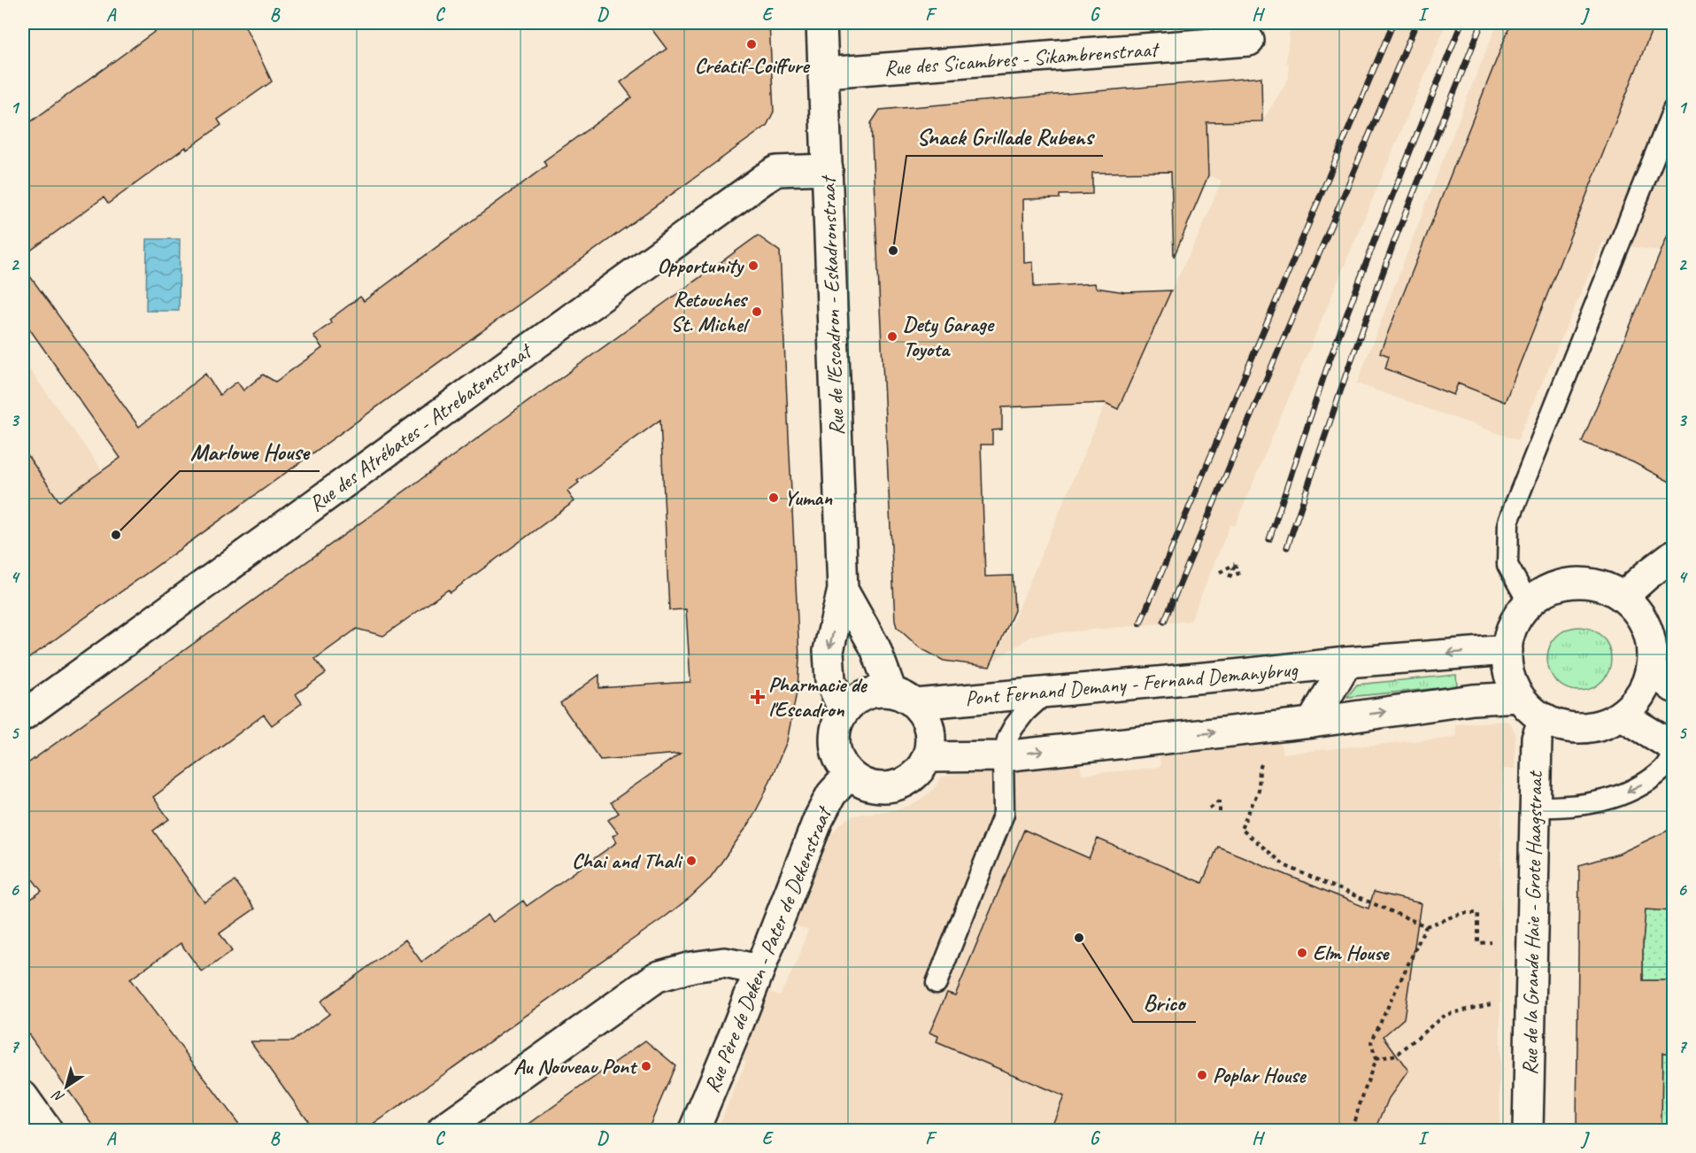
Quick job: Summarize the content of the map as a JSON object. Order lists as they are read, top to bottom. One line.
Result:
{"streets":{"street":["Rue des Sicambres - Sikambrenstraat","Rue de l'Escadron - Eskadronstraat","Rue des Atrébates - Atrebatenstraat","Pont Fernand Demany - Fernand Demanybrug","Rue de la Grande Haie - Grote Haagstraat","Rue Père de Deken - Pater de Dekenstraat"]},"crossings":[["Rue des Sicambres - Sikambrenstraat","Rue de l'Escadron - Eskadronstraat"],["Rue de l'Escadron - Eskadronstraat","Rue des Atrébates - Atrebatenstraat"],["Rue de l'Escadron - Eskadronstraat","Pont Fernand Demany - Fernand Demanybrug"],["Rue de l'Escadron - Eskadronstraat","Rue Père de Deken - Pater de Dekenstraat"],["Pont Fernand Demany - Fernand Demanybrug","Rue de la Grande Haie - Grote Haagstraat"],["Pont Fernand Demany - Fernand Demanybrug","Rue Père de Deken - Pater de Dekenstraat"]],"places":{"other":["Créatif-Coiffure","Snack Grillade Rubens","Opportunity","Retouches St. Michel","Dety Garage Toyota","Yuman","Marlowe House","Chai and Thali","Brico","Elm House","Au Nouveau Pont","Poplar House"],"health":["Pharmacie de l'Escadron"]},"north":"bottom left","grid":{"columns":["A","B","C","D","E","F","G","H","I","J"],"rows":["1","2","3","4","5","6","7"]}}
